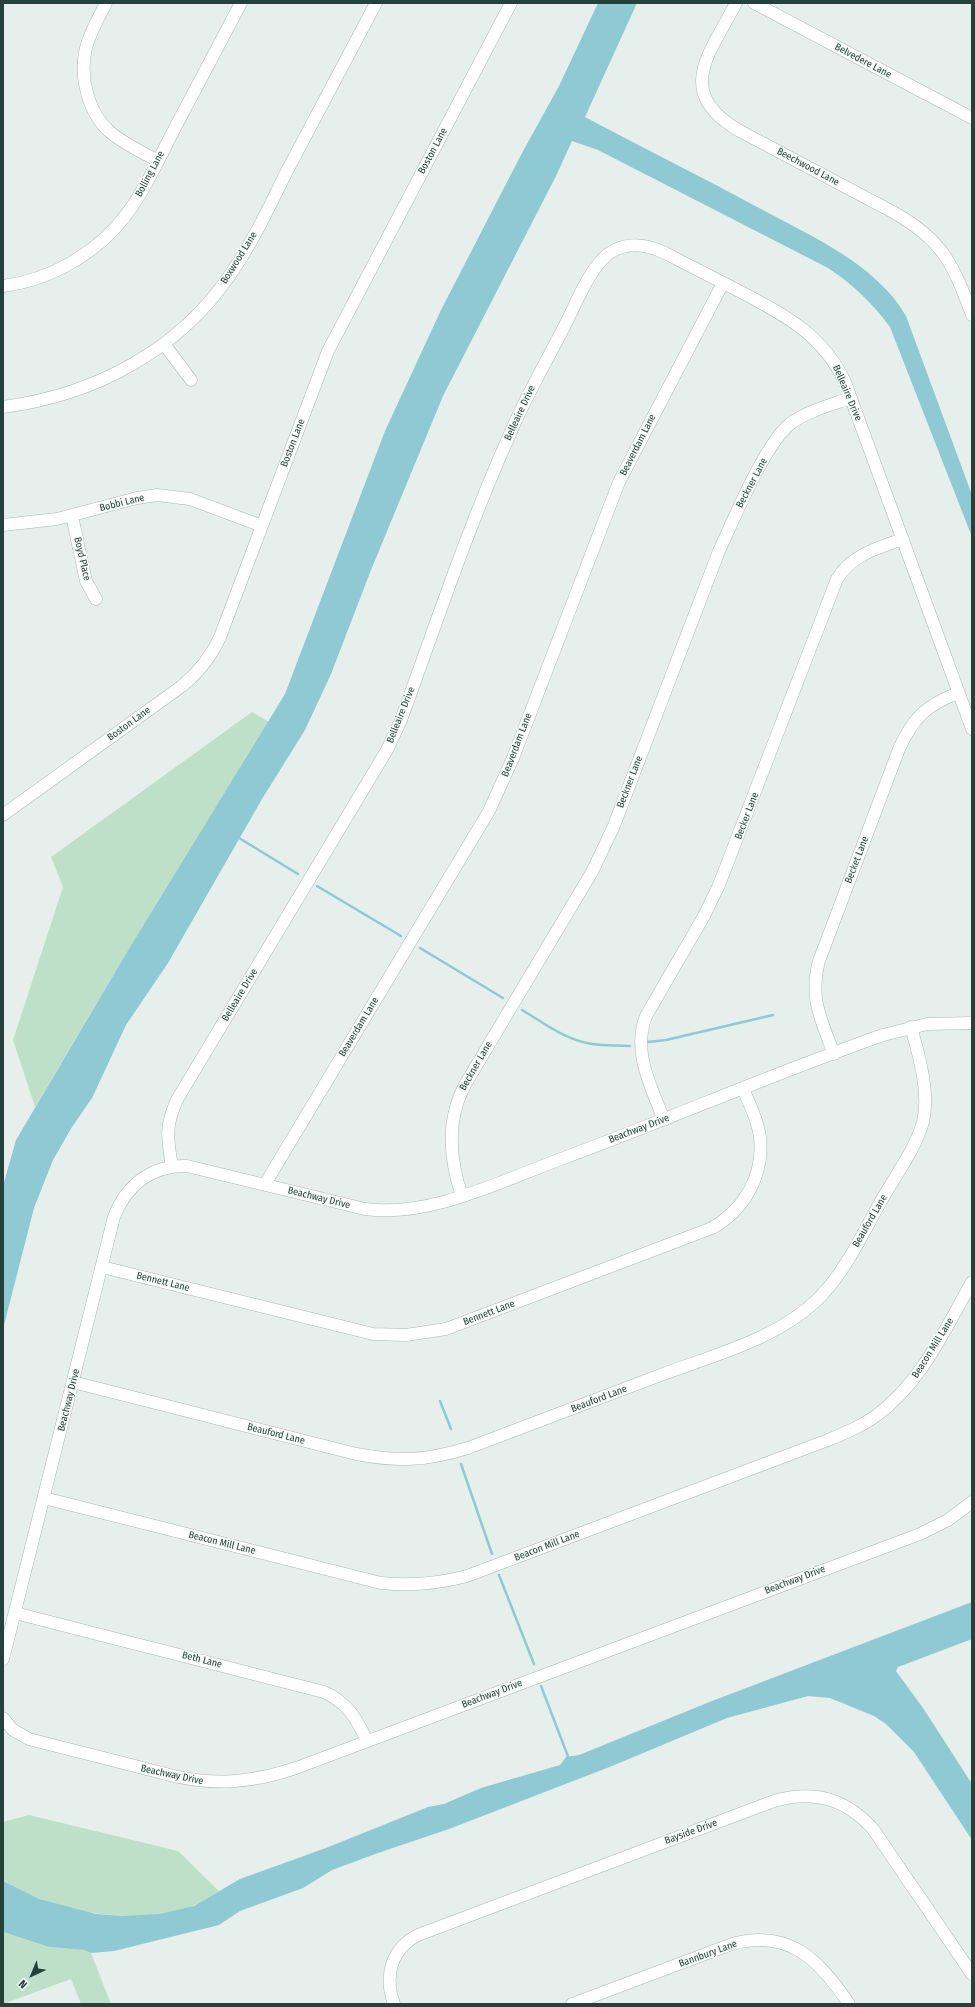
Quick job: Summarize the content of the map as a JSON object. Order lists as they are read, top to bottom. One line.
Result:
{"streets":{"street":["Belvedere Lane","Boston Lane","Beechwood Lane","Bolling Lane","Boxwood Lane","Belleaire Drive","Beaverdam Lane","Beckner Lane","Bobbi Lane","Boyd Place","Becker Lane","Becket Lane","Beachway Drive","Beauford Lane","Bennett Lane","Beacon Mill Lane","Beth Lane","Bayside Drive","Bannbury Lane"]},"crossings":[["Boston Lane","Bobbi Lane"],["Belleaire Drive","Beaverdam Lane"],["Belleaire Drive","Beckner Lane"],["Belleaire Drive","Becker Lane"],["Belleaire Drive","Becket Lane"],["Belleaire Drive","Beachway Drive"],["Beaverdam Lane","Beachway Drive"],["Beckner Lane","Beachway Drive"],["Bobbi Lane","Boyd Place"],["Becker Lane","Beachway Drive"],["Becket Lane","Beachway Drive"],["Beachway Drive","Beauford Lane"],["Beachway Drive","Bennett Lane"],["Beachway Drive","Beacon Mill Lane"],["Beachway Drive","Beth Lane"]],"north":"bottom left"}
